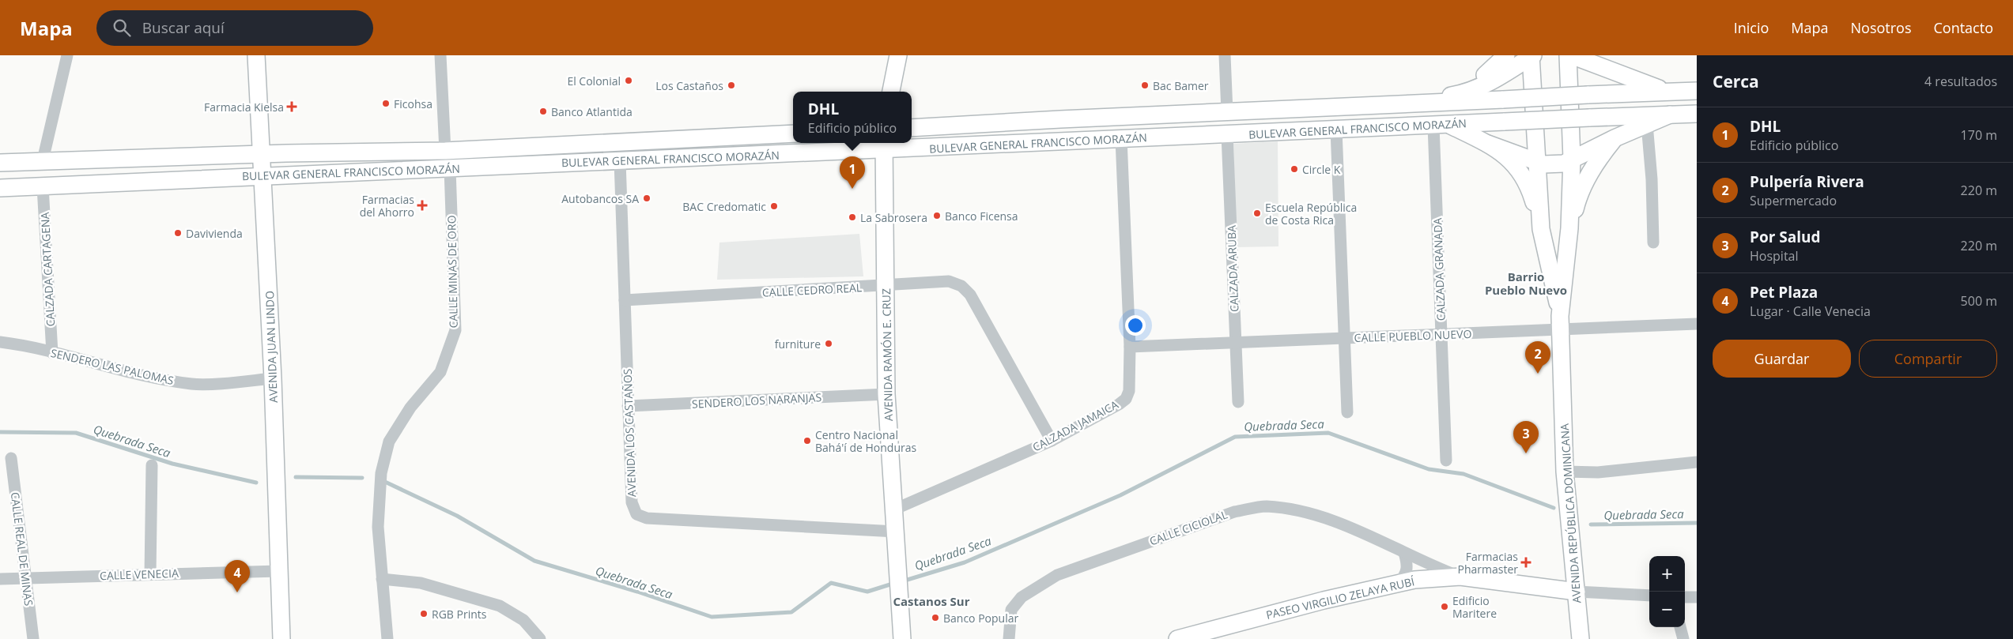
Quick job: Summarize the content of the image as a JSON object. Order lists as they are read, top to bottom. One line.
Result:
{"streets":{"main road":["BULEVAR GENERAL FRANCISCO MORAZÁN","AVENIDA JUAN LINDO","AVENIDA RAMÓN E. CRUZ","AVENIDA REPÚBLICA DOMINICANA","PASEO VIRGILIO ZELAYA RUBÍ"],"street":["CALZADA ARUBA","CALZADA CARTAGENA","CALZADA GRANADA","CALLE MINAS DE ORO","CALLE CEDRO REAL","CALLE PUEBLO NUEVO","SENDERO LAS PALOMAS","SENDERO LOS NARANJAS","CALZADA JAMAICA","AVENIDA LOS CASTAÑOS","CALLE CICIOLAL","CALLE REAL DE MINAS","CALLE VENECIA"]},"crossings":[["BULEVAR GENERAL FRANCISCO MORAZÁN","CALZADA ARUBA"],["BULEVAR GENERAL FRANCISCO MORAZÁN","CALZADA CARTAGENA"],["BULEVAR GENERAL FRANCISCO MORAZÁN","CALZADA GRANADA"],["BULEVAR GENERAL FRANCISCO MORAZÁN","CALLE MINAS DE ORO"],["BULEVAR GENERAL FRANCISCO MORAZÁN","AVENIDA JUAN LINDO"],["BULEVAR GENERAL FRANCISCO MORAZÁN","AVENIDA RAMÓN E. CRUZ"],["BULEVAR GENERAL FRANCISCO MORAZÁN","CALZADA JAMAICA"],["BULEVAR GENERAL FRANCISCO MORAZÁN","AVENIDA LOS CASTAÑOS"],["CALZADA ARUBA","CALLE PUEBLO NUEVO"],["CALZADA CARTAGENA","SENDERO LAS PALOMAS"],["CALZADA GRANADA","CALLE PUEBLO NUEVO"],["CALLE CEDRO REAL","AVENIDA RAMÓN E. CRUZ"],["CALLE CEDRO REAL","CALZADA JAMAICA"],["CALLE CEDRO REAL","AVENIDA LOS CASTAÑOS"],["CALLE PUEBLO NUEVO","CALZADA JAMAICA"],["CALLE PUEBLO NUEVO","AVENIDA REPÚBLICA DOMINICANA"],["AVENIDA JUAN LINDO","SENDERO LAS PALOMAS"],["AVENIDA JUAN LINDO","CALLE VENECIA"],["AVENIDA RAMÓN E. CRUZ","SENDERO LOS NARANJAS"],["AVENIDA RAMÓN E. CRUZ","CALZADA JAMAICA"],["AVENIDA RAMÓN E. CRUZ","AVENIDA LOS CASTAÑOS"],["SENDERO LOS NARANJAS","AVENIDA LOS CASTAÑOS"],["AVENIDA REPÚBLICA DOMINICANA","PASEO VIRGILIO ZELAYA RUBÍ"],["CALLE CICIOLAL","PASEO VIRGILIO ZELAYA RUBÍ"],["CALLE REAL DE MINAS","CALLE VENECIA"]],"districts":["Barrio Pueblo Nuevo","Castanos Sur"],"water":["Quebrada Seca"],"places":{"other":["El Colonial","Los Castaños","Bac Bamer","Ficohsa","Banco Atlantida","Circle K","Autobancos SA","BAC Credomatic","Escuela República de Costa Rica","Banco Ficensa","La Sabrosera","Davivienda","furniture","Centro Nacional Bahá'í de Honduras","Edificio Maritere","RGB Prints","Banco Popular"],"health":["Farmacia Kielsa","Farmacias del Ahorro","Farmacias Pharmaster"]},"page":{"header":"Mapa","search":"Buscar aquí","nav":["Inicio","Mapa","Nosotros","Contacto"],"heading":["Cerca","4 resultados"],"popup":["DHL","Edificio público"],"list":[{"mark":"1","name":"DHL","note":"Edificio público","value":"170 m"},{"mark":"2","name":"Pulpería Rivera","note":"Supermercado","value":"220 m"},{"mark":"3","name":"Por Salud","note":"Hospital","value":"220 m"},{"mark":"4","name":"Pet Plaza","note":"Lugar · Calle Venecia","value":"500 m"}],"pins":["1","2","3","4"],"buttons":["Guardar","Compartir"],"map_buttons":["+","−"]}}
